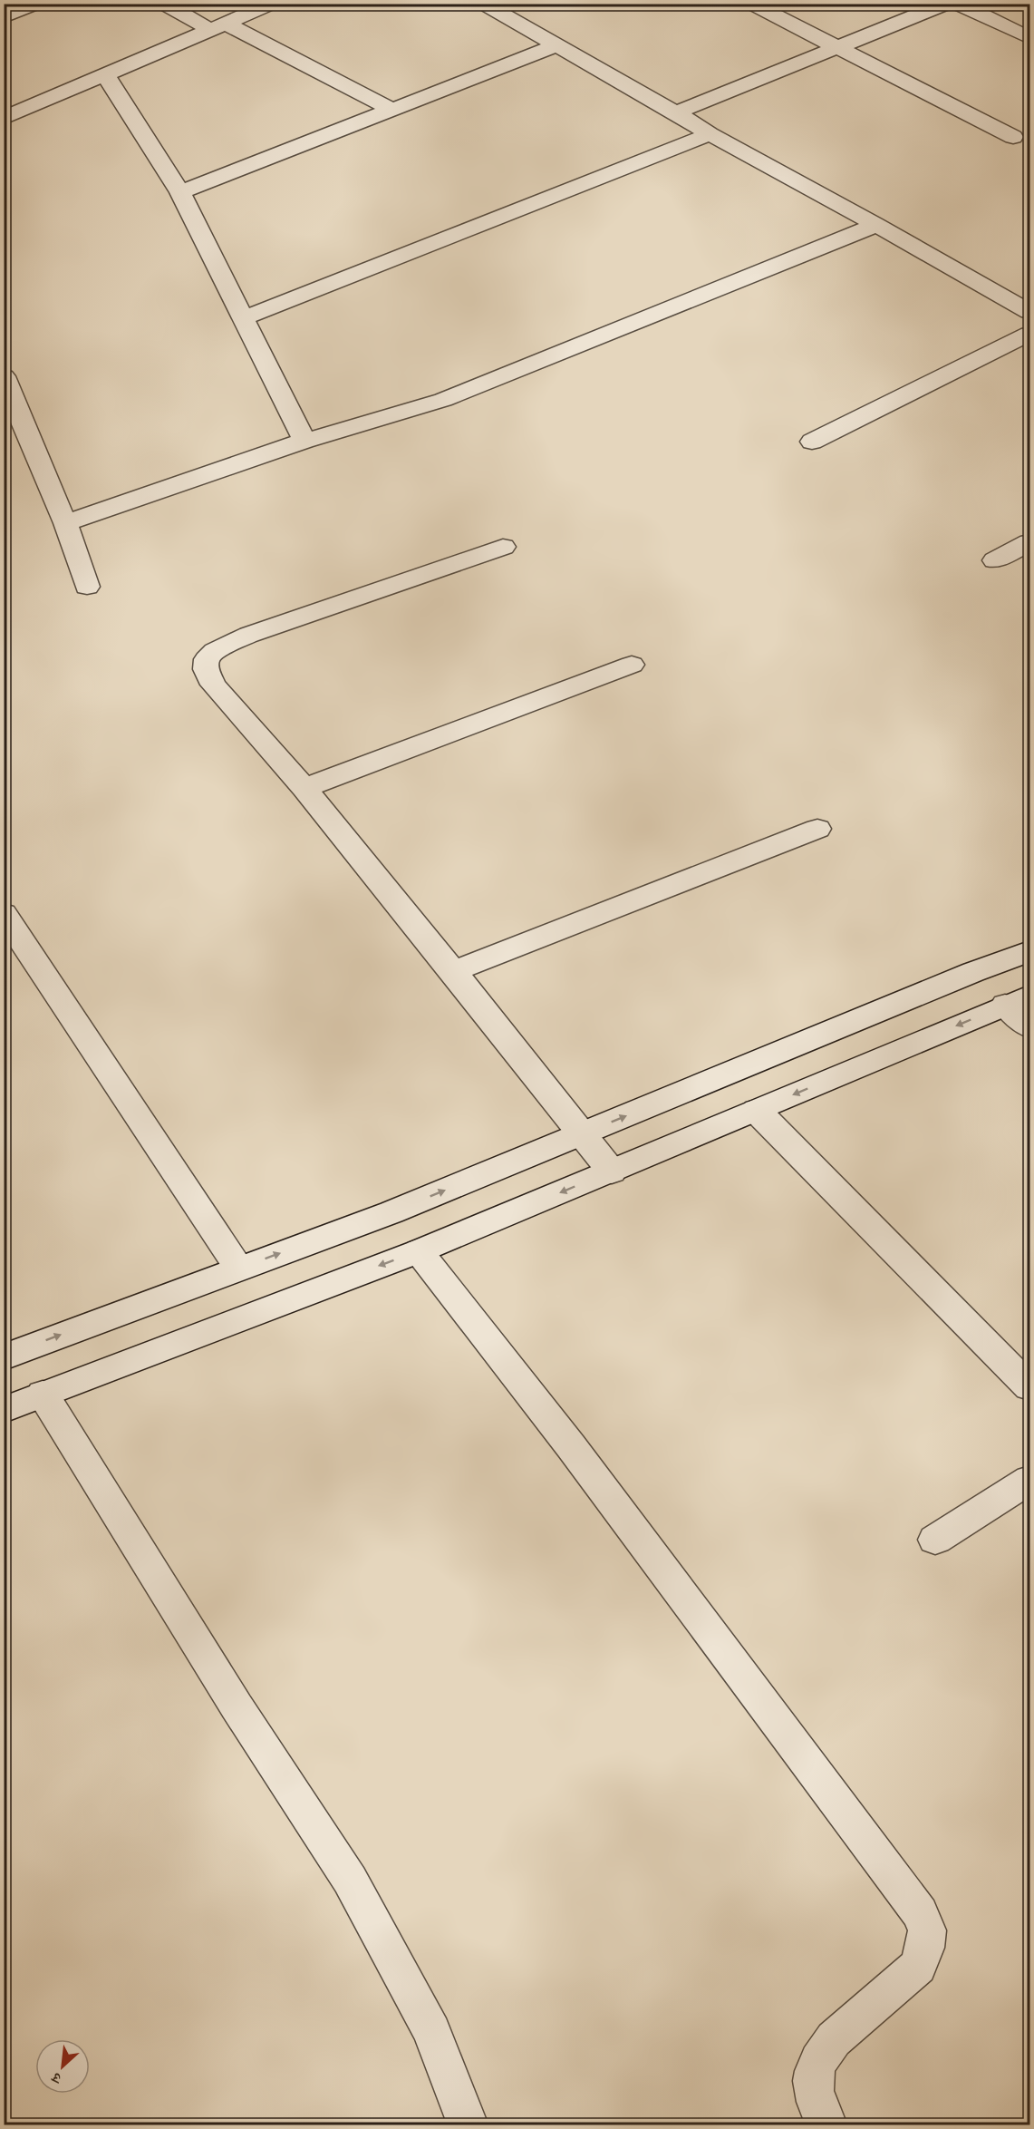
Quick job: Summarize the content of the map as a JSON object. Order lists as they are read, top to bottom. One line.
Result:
{"north":"bottom left"}
